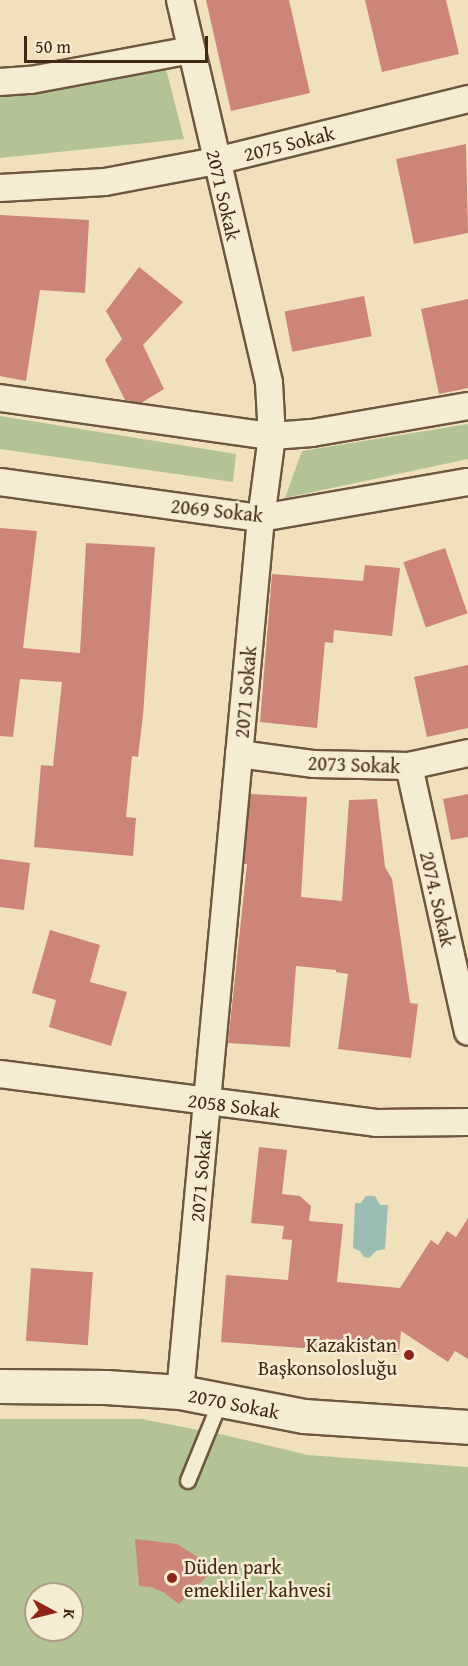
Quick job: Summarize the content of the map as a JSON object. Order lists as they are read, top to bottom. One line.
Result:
{"streets":{"street":["2075 Sokak","2071 Sokak","2069 Sokak","2073 Sokak","2074. Sokak","2058 Sokak","2070 Sokak"]},"crossings":[["2075 Sokak","2071 Sokak"],["2071 Sokak","2069 Sokak"],["2071 Sokak","2073 Sokak"],["2071 Sokak","2058 Sokak"],["2071 Sokak","2070 Sokak"],["2073 Sokak","2074. Sokak"]],"places":["Kazakistan Başkonsolosluğu","Düden park emekliler kahvesi"],"scale_bar":"50 m","north":"right"}
